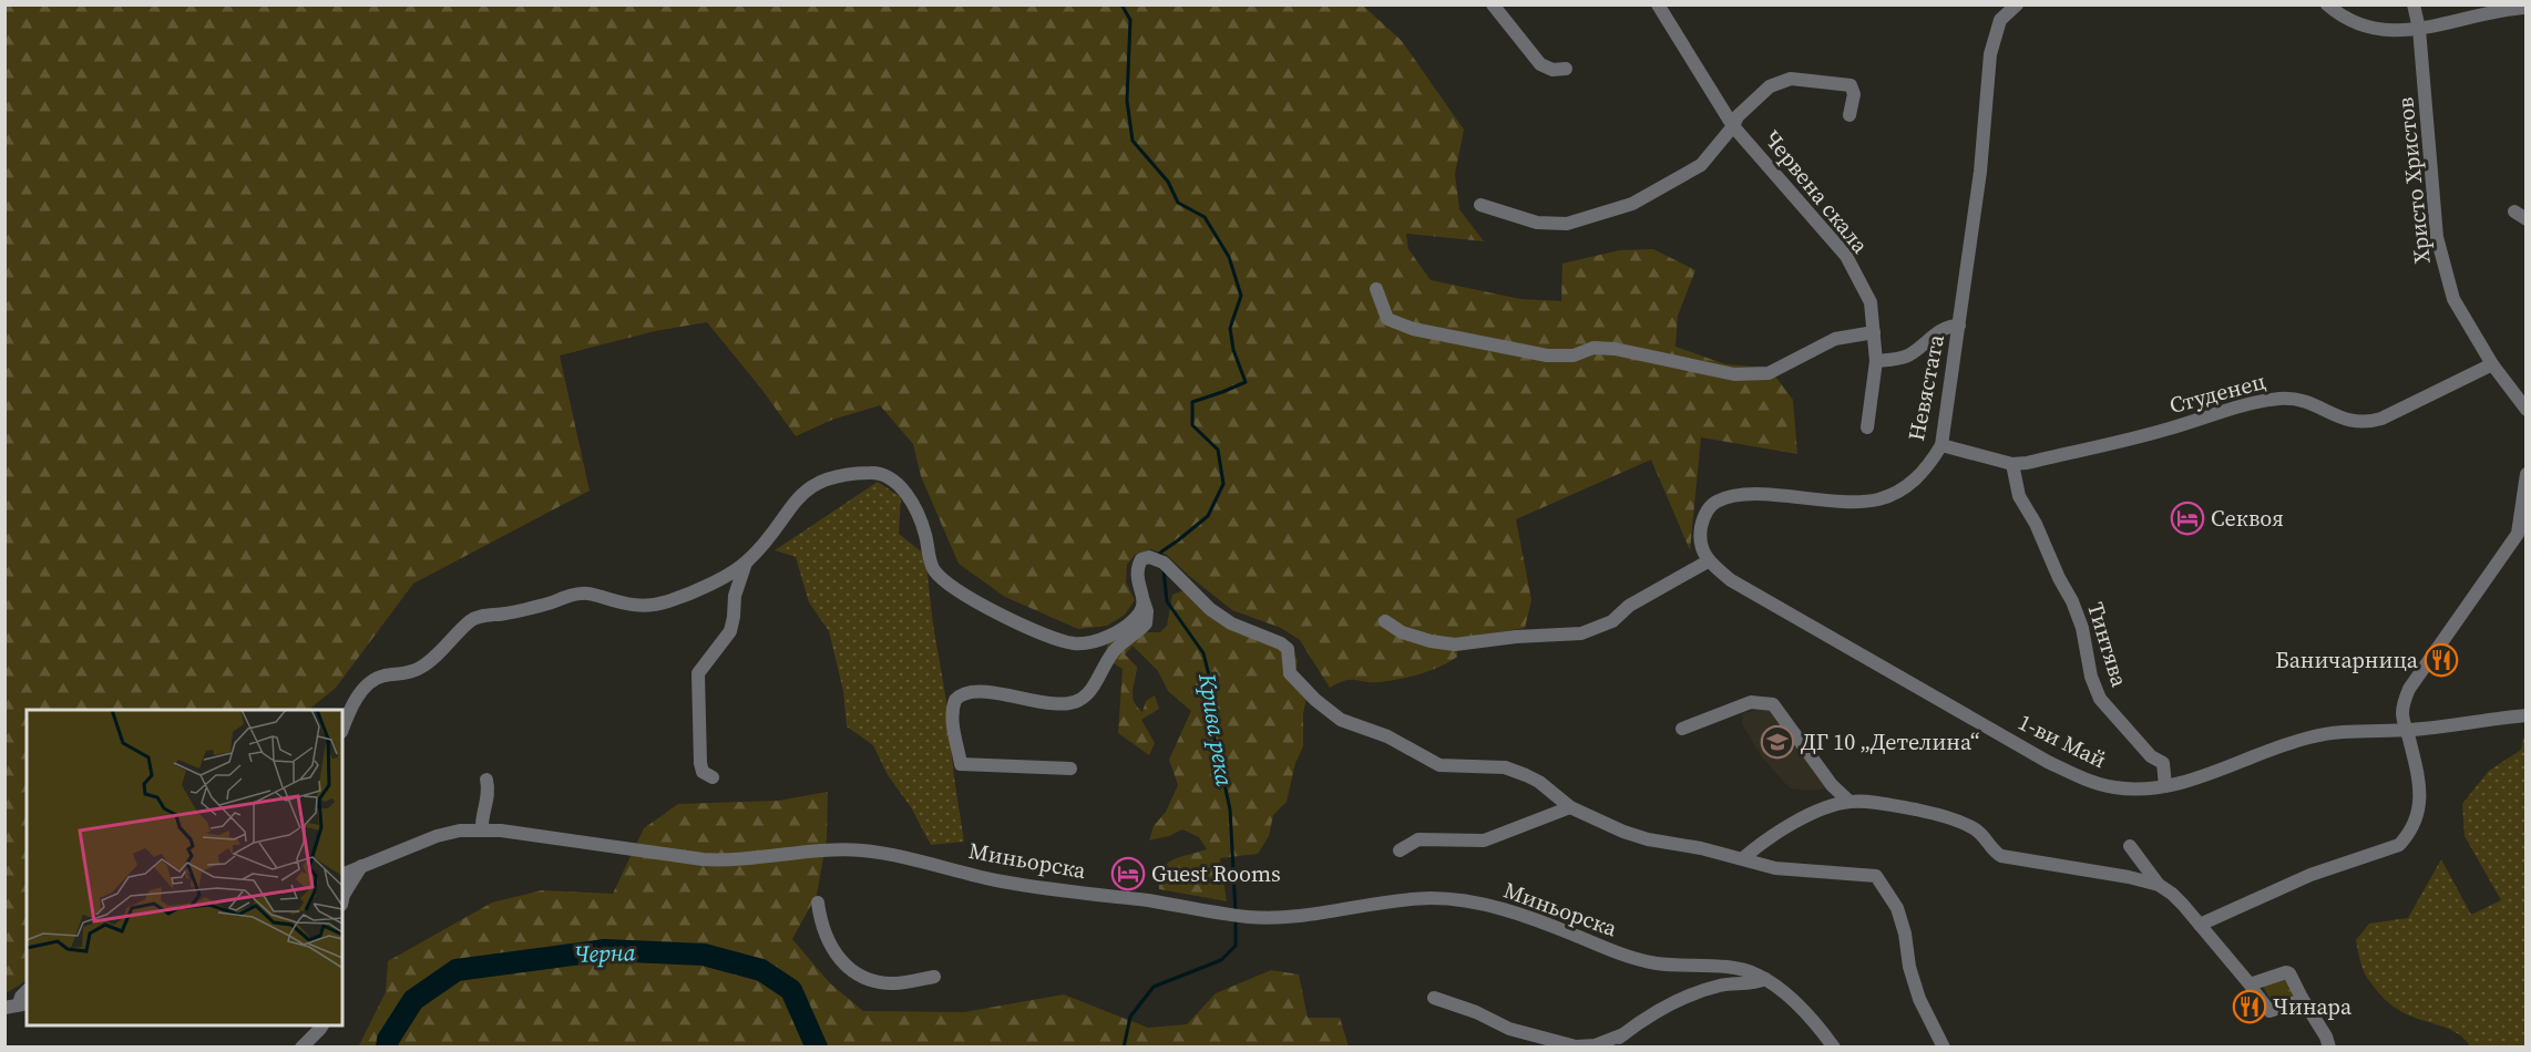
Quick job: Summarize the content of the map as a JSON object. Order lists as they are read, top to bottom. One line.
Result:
{"streets":{"street":["Христо Христов","Червена скала","Невястата","Студенец","Тинтява","1-ви Май","Миньорска"]},"crossings":[["Христо Христов","Студенец"],["Невястата","Студенец"],["Невястата","1-ви Май"],["Студенец","Тинтява"],["Тинтява","1-ви Май"]],"water":["Крива река","Черна"],"places":{"hotel":["Секвоя","Guest Rooms"],"restaurant":["Баничарница","Чинара"],"school or university":["ДГ 10 „Детелина“"]}}
